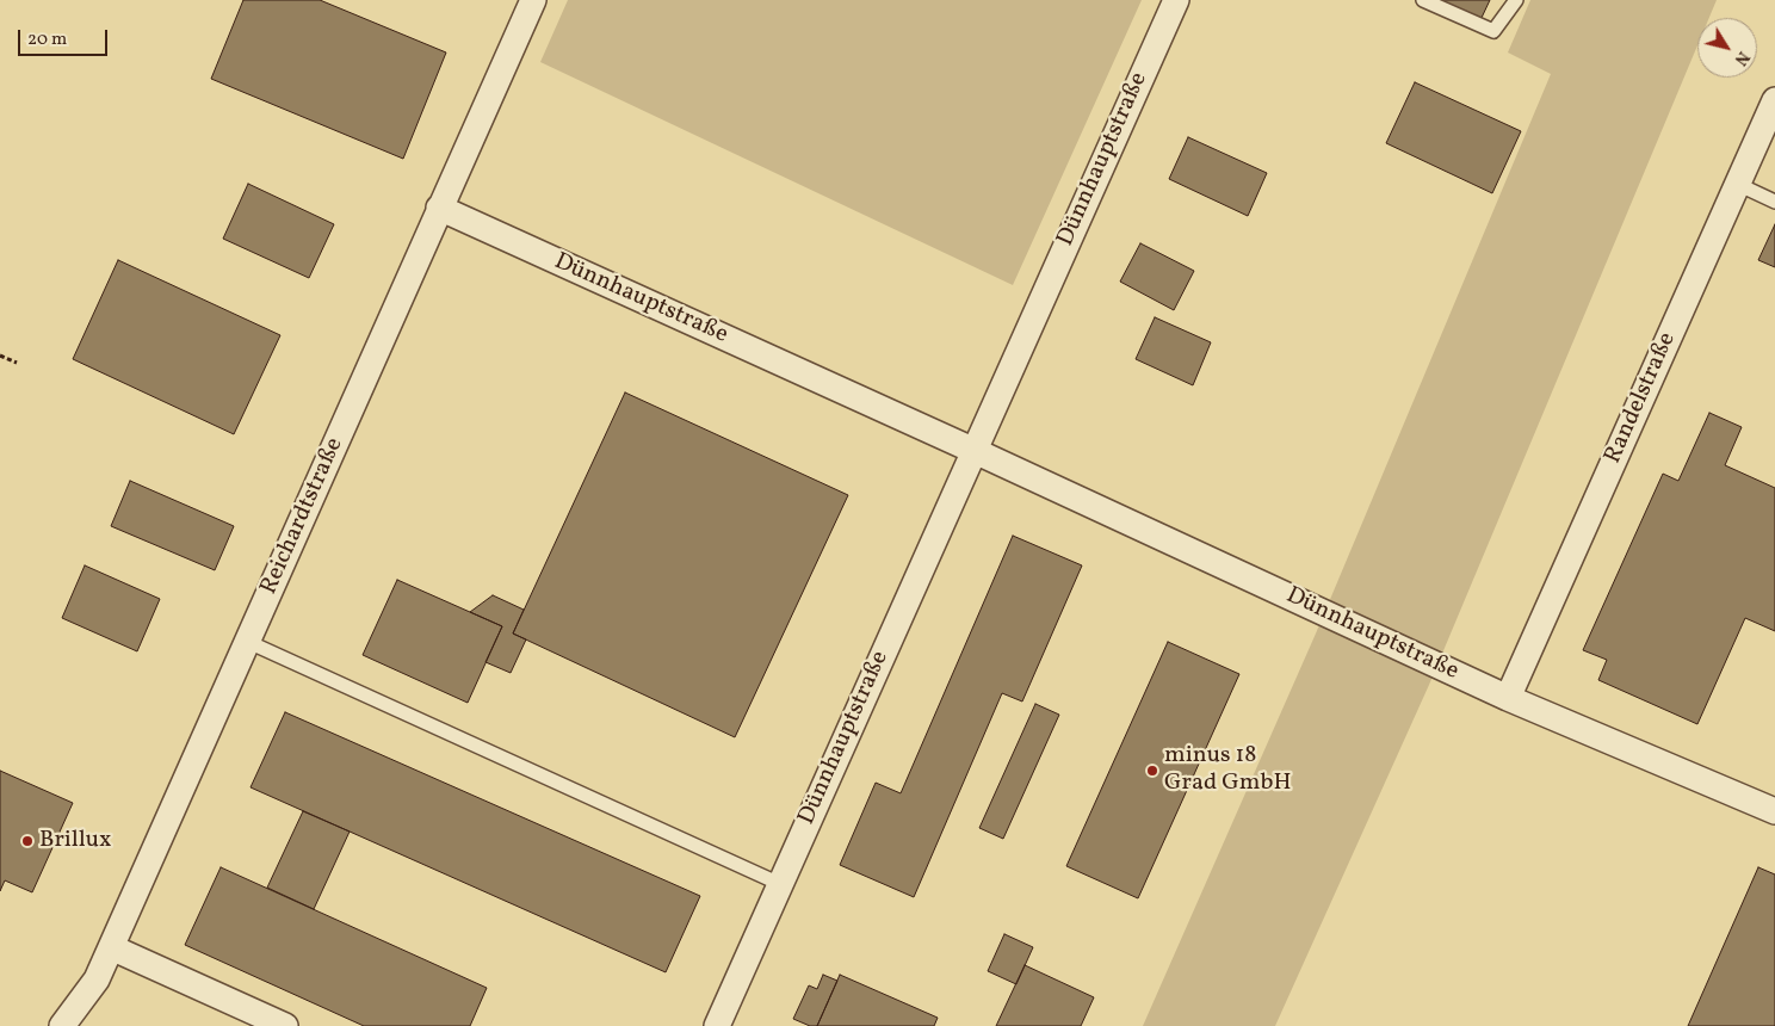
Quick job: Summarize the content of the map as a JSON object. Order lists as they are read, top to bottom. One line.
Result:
{"streets":{"street":["Dünnhauptstraße","Randelstraße","Reichardtstraße"]},"crossings":[["Dünnhauptstraße","Randelstraße"],["Dünnhauptstraße","Reichardtstraße"]],"places":["minus 18 Grad GmbH","Brillux"],"scale_bar":"20 m","north":"bottom right"}
